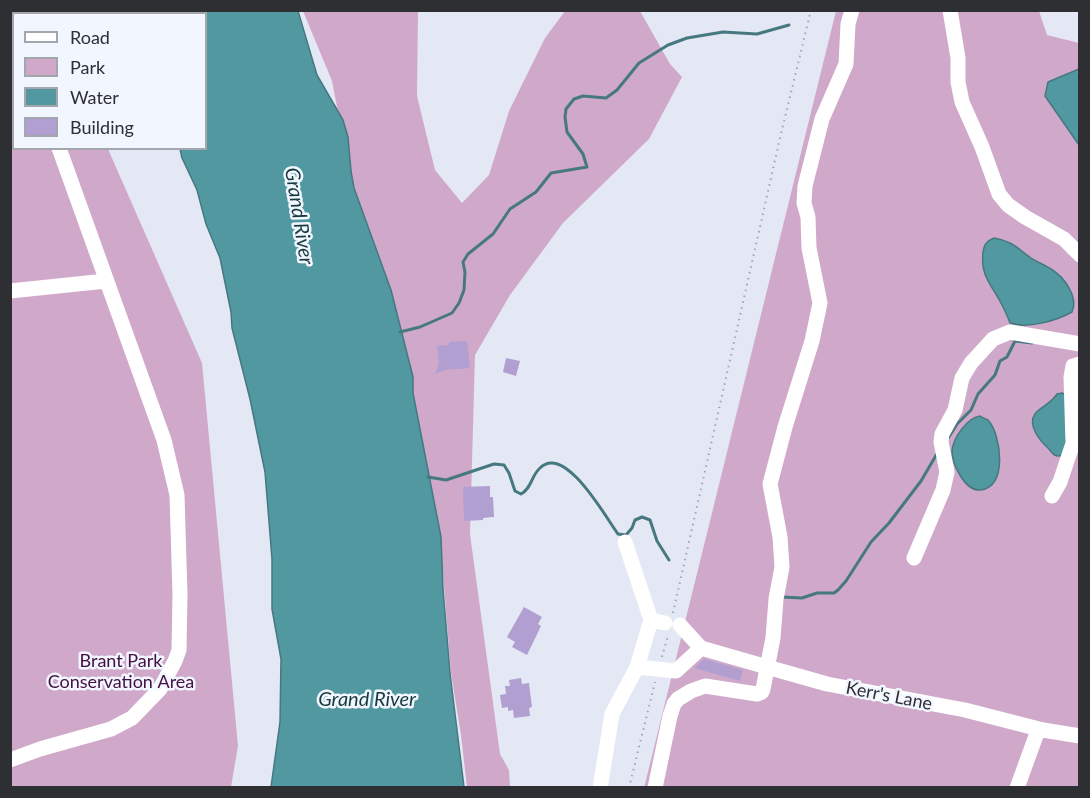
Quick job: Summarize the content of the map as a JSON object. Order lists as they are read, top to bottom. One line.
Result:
{"streets":{"street":["Kerr's Lane"]},"water":["Grand River"],"parks":["Brant Park Conservation Area"],"legend":["Road","Park","Water","Building"]}
